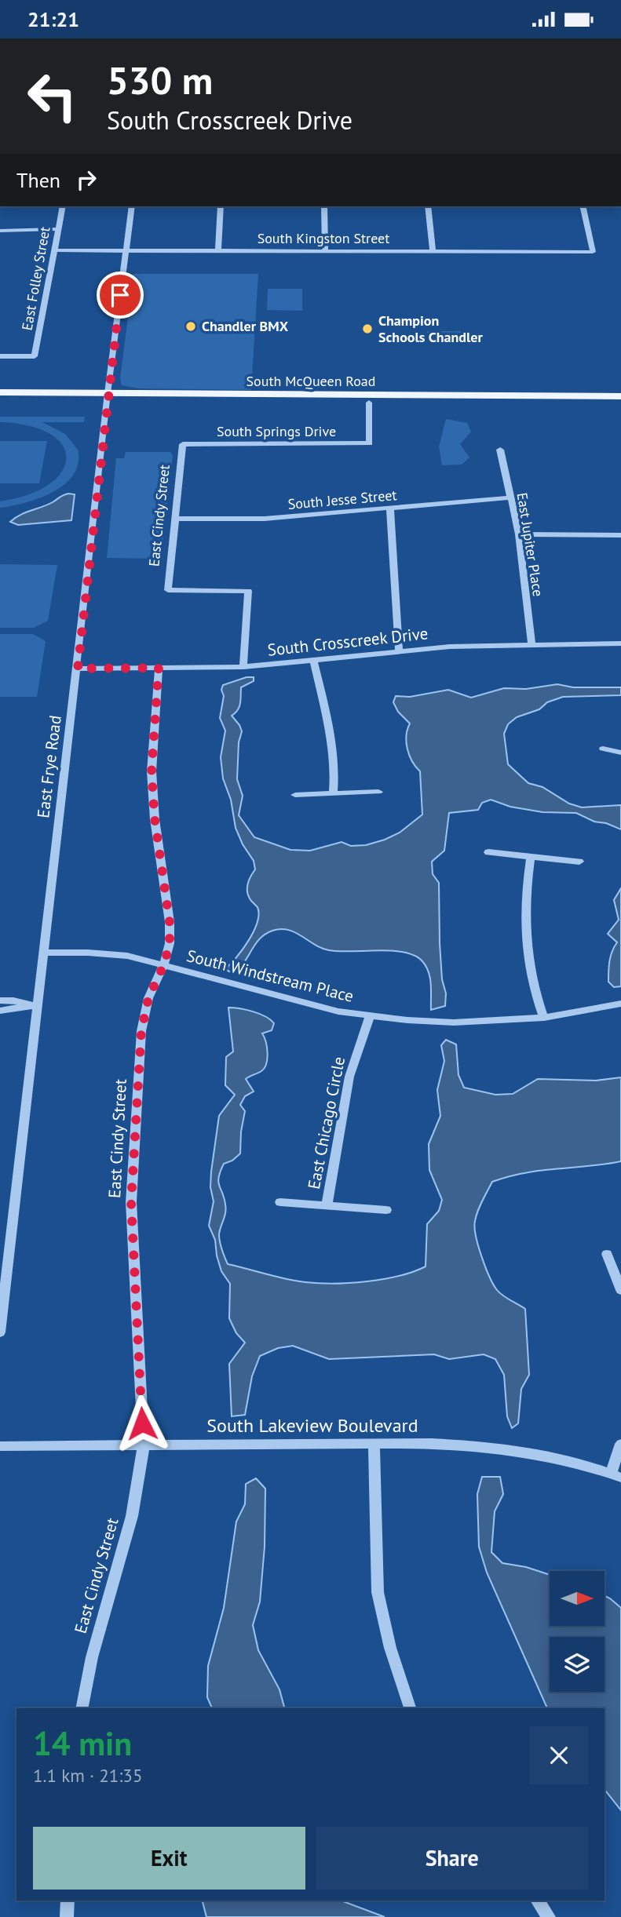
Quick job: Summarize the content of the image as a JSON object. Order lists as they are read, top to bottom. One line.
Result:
{"streets":{"main road":["South McQueen Road"],"street":["South Kingston Street","East Folley Street","South Springs Drive","South Jesse Street","East Cindy Street","East Jupiter Place","South Crosscreek Drive","East Frye Road","South Windstream Place","East Chicago Circle","South Lakeview Boulevard"]},"crossings":[["South Kingston Street","East Folley Street"],["South Kingston Street","East Frye Road"],["South McQueen Road","East Frye Road"],["South Springs Drive","East Cindy Street"],["South Jesse Street","East Cindy Street"],["South Jesse Street","East Jupiter Place"],["East Cindy Street","South Crosscreek Drive"],["East Cindy Street","South Windstream Place"],["East Cindy Street","South Lakeview Boulevard"],["East Jupiter Place","South Crosscreek Drive"],["South Crosscreek Drive","East Frye Road"],["East Frye Road","South Windstream Place"],["South Windstream Place","East Chicago Circle"]],"places":["Chandler BMX","Champion Schools Chandler"],"north":"right","page":{"status":"21:21","turn":["530 m","South Crosscreek Drive"],"then":"Then","heading":["14 min","1.1 km · 21:35"],"buttons":["Exit","Share"]}}
